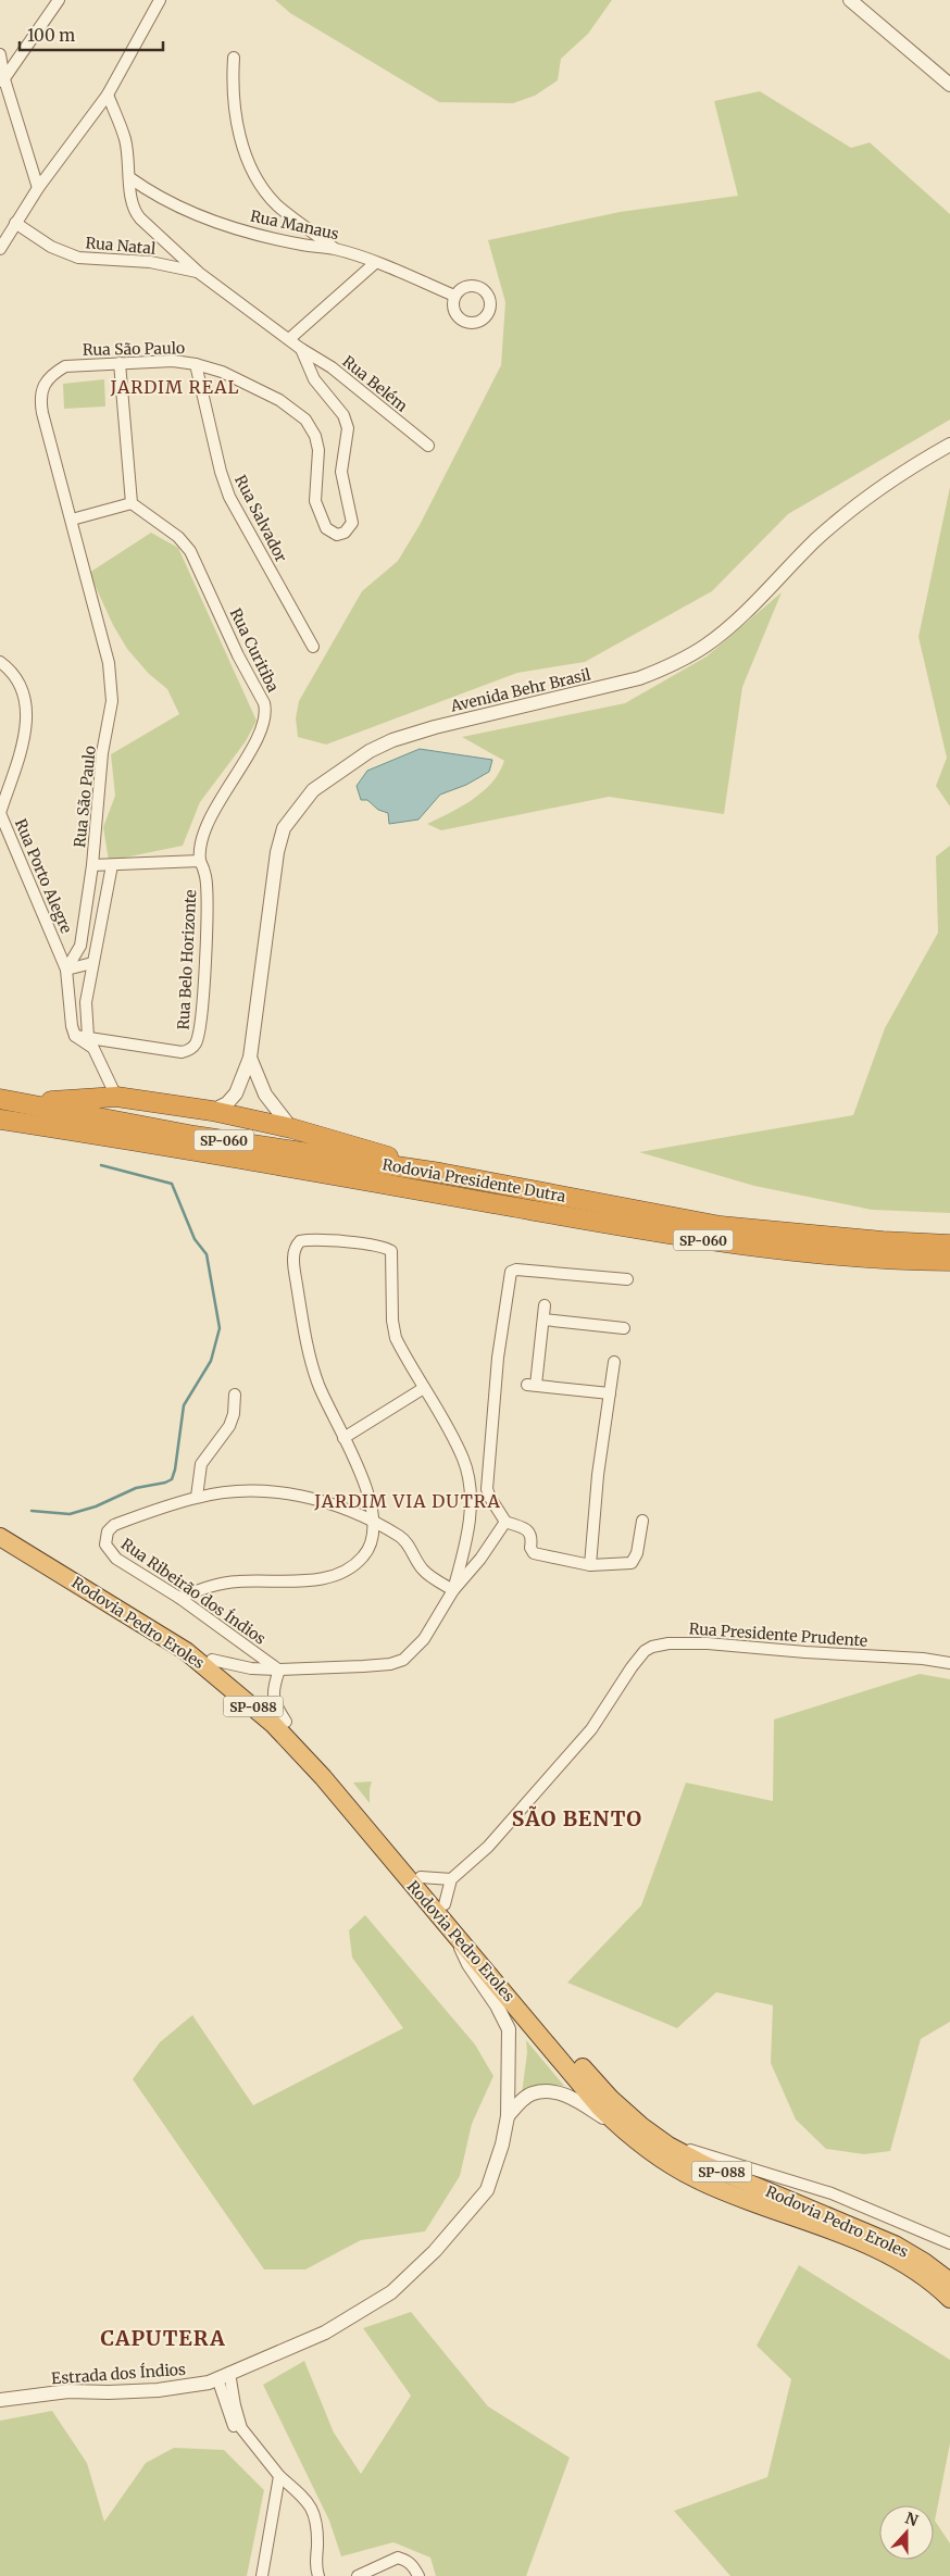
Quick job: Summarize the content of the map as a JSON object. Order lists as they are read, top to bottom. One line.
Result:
{"streets":{"highway":["SP-060","Rodovia Presidente Dutra","Rodovia Pedro Eroles","SP-088"],"street":["Rua Manaus","Rua Natal","Rua São Paulo","Rua Belém","Rua Salvador","Rua Curitiba","Avenida Behr Brasil","Rua Porto Alegre","Rua Belo Horizonte","Rua Ribeirão dos Índios","Rua Presidente Prudente","Estrada dos Índios"]},"crossings":[["Rua Manaus","Rua São Paulo"],["Rua Natal","Rua São Paulo"],["Rua São Paulo","Rua Belém"],["Rua São Paulo","Rua Salvador"],["Rua São Paulo","Rua Porto Alegre"],["Rua Curitiba","Rua Belo Horizonte"],["Rua Porto Alegre","Rua Belo Horizonte"],["Rodovia Pedro Eroles","Estrada dos Índios"]],"districts":["JARDIM REAL","JARDIM VIA DUTRA","SÃO BENTO","CAPUTERA"],"scale_bar":"100 m","north":"top"}
